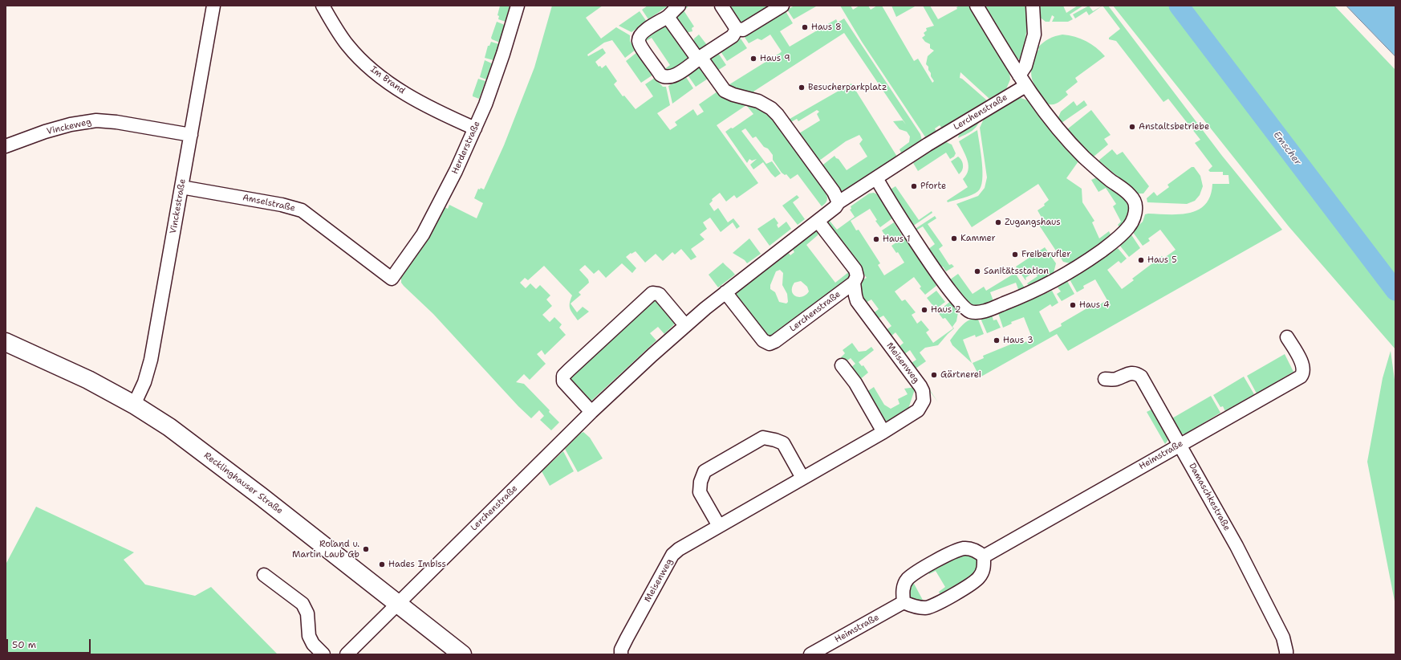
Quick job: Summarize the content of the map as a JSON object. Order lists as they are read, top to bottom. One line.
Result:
{"streets":{"main road":["Recklinghauser Straße"],"street":["Im Brand","Lerchenstraße","Vinckeweg","Herderstraße","Amselstraße","Vinckestraße","Meisenweg","Heimstraße","Damaschkestraße"]},"crossings":[["Im Brand","Herderstraße"],["Lerchenstraße","Meisenweg"],["Lerchenstraße","Recklinghauser Straße"],["Vinckeweg","Vinckestraße"],["Herderstraße","Amselstraße"],["Amselstraße","Vinckestraße"],["Vinckestraße","Recklinghauser Straße"],["Heimstraße","Damaschkestraße"]],"water":["Emscher"],"places":["Haus 8","Haus 9","Besucherparkplatz","Anstaltsbetriebe","Pforte","Zugangshaus","Kammer","Haus 1","Freiberufler","Haus 5","Sanitätsstation","Haus 4","Haus 2","Haus 3","Gärtnerei","Roland u. Martin Laub Gb","Hades Imbiss"],"scale_bar":"50 m"}
